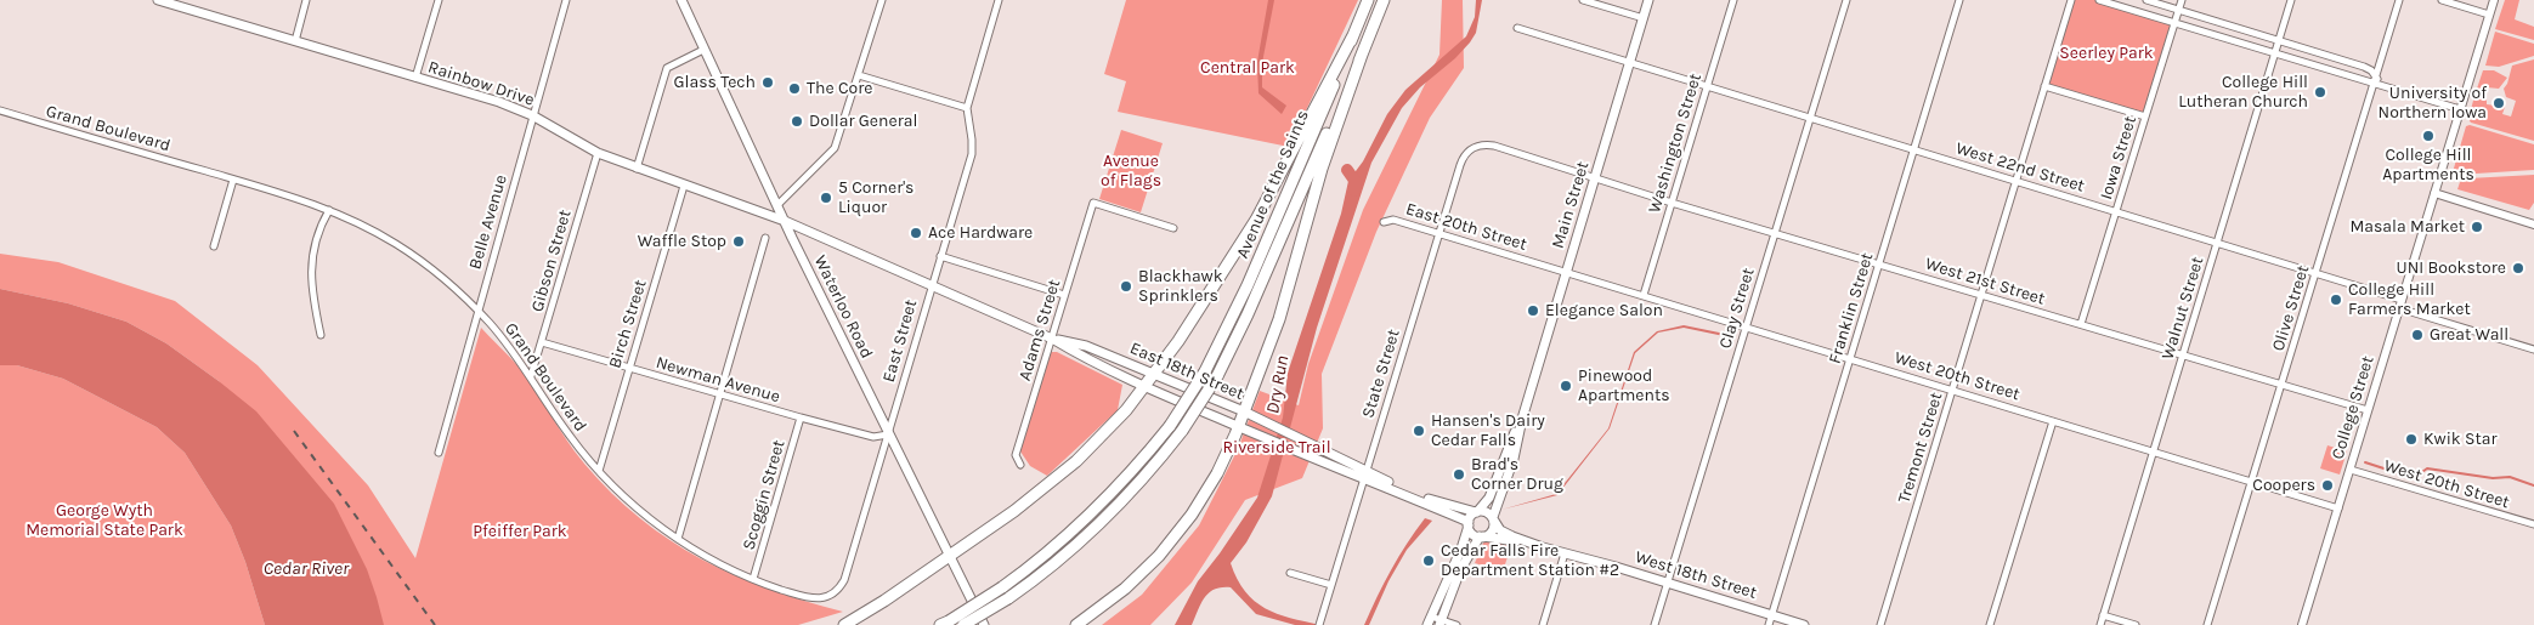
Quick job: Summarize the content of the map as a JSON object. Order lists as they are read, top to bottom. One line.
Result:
{"streets":{"highway":["Avenue of the Saints"],"main road":["Rainbow Drive","Main Street","Waterloo Road","East 18th Street","West 18th Street"],"street":["Grand Boulevard","Washington Street","Iowa Street","West 22nd Street","Belle Avenue","East 20th Street","Gibson Street","West 21st Street","Clay Street","Franklin Street","Walnut Street","Olive Street","Birch Street","Adams Street","East Street","State Street","West 20th Street","Newman Avenue","College Street","Tremont Street","Scoggin Street"]},"crossings":[["Rainbow Drive","Belle Avenue"],["Rainbow Drive","Gibson Street"],["Rainbow Drive","Waterloo Road"],["Rainbow Drive","Birch Street"],["Rainbow Drive","East 18th Street"],["Grand Boulevard","Belle Avenue"],["Grand Boulevard","Gibson Street"],["Grand Boulevard","Birch Street"],["Grand Boulevard","East Street"],["Grand Boulevard","Scoggin Street"],["Washington Street","West 22nd Street"],["Washington Street","West 21st Street"],["Washington Street","West 20th Street"],["Iowa Street","West 22nd Street"],["Iowa Street","West 21st Street"],["West 22nd Street","Main Street"],["West 22nd Street","Clay Street"],["West 22nd Street","Franklin Street"],["West 22nd Street","Walnut Street"],["West 22nd Street","Olive Street"],["West 22nd Street","College Street"],["West 22nd Street","Tremont Street"],["Main Street","East 20th Street"],["Main Street","West 21st Street"],["Main Street","East 18th Street"],["Main Street","West 20th Street"],["Main Street","West 18th Street"],["East 20th Street","State Street"],["East 20th Street","West 20th Street"],["Gibson Street","Newman Avenue"],["West 21st Street","Clay Street"],["West 21st Street","Franklin Street"],["West 21st Street","Walnut Street"],["West 21st Street","Olive Street"],["West 21st Street","State Street"],["West 21st Street","College Street"],["West 21st Street","Tremont Street"],["Waterloo Road","East Street"],["Waterloo Road","East 18th Street"],["Waterloo Road","Newman Avenue"],["Clay Street","West 20th Street"],["Clay Street","West 18th Street"],["Franklin Street","West 20th Street"],["Franklin Street","West 18th Street"],["Walnut Street","West 20th Street"],["Olive Street","West 20th Street"],["Birch Street","Newman Avenue"],["Adams Street","East 18th Street"],["East Street","East 18th Street"],["East Street","Newman Avenue"],["East 18th Street","State Street"],["East 18th Street","West 18th Street"],["West 20th Street","College Street"],["West 20th Street","Tremont Street"],["Newman Avenue","Scoggin Street"]],"water":["Dry Run","Cedar River"],"parks":["Seerley Park","Central Park","Avenue of Flags","Riverside Trail","George Wyth Memorial State Park","Pfeiffer Park"],"places":["Glass Tech","The Core","College Hill Lutheran Church","University of Northern Iowa","Dollar General","College Hill Apartments","5 Corner's Liquor","Masala Market","Ace Hardware","Waffle Stop","UNI Bookstore","Blackhawk Sprinklers","College Hill Farmers Market","Elegance Salon","Great Wall","Pinewood Apartments","Hansen's Dairy Cedar Falls","Kwik Star","Brad's Corner Drug","Coopers","Cedar Falls Fire Department Station #2"]}
